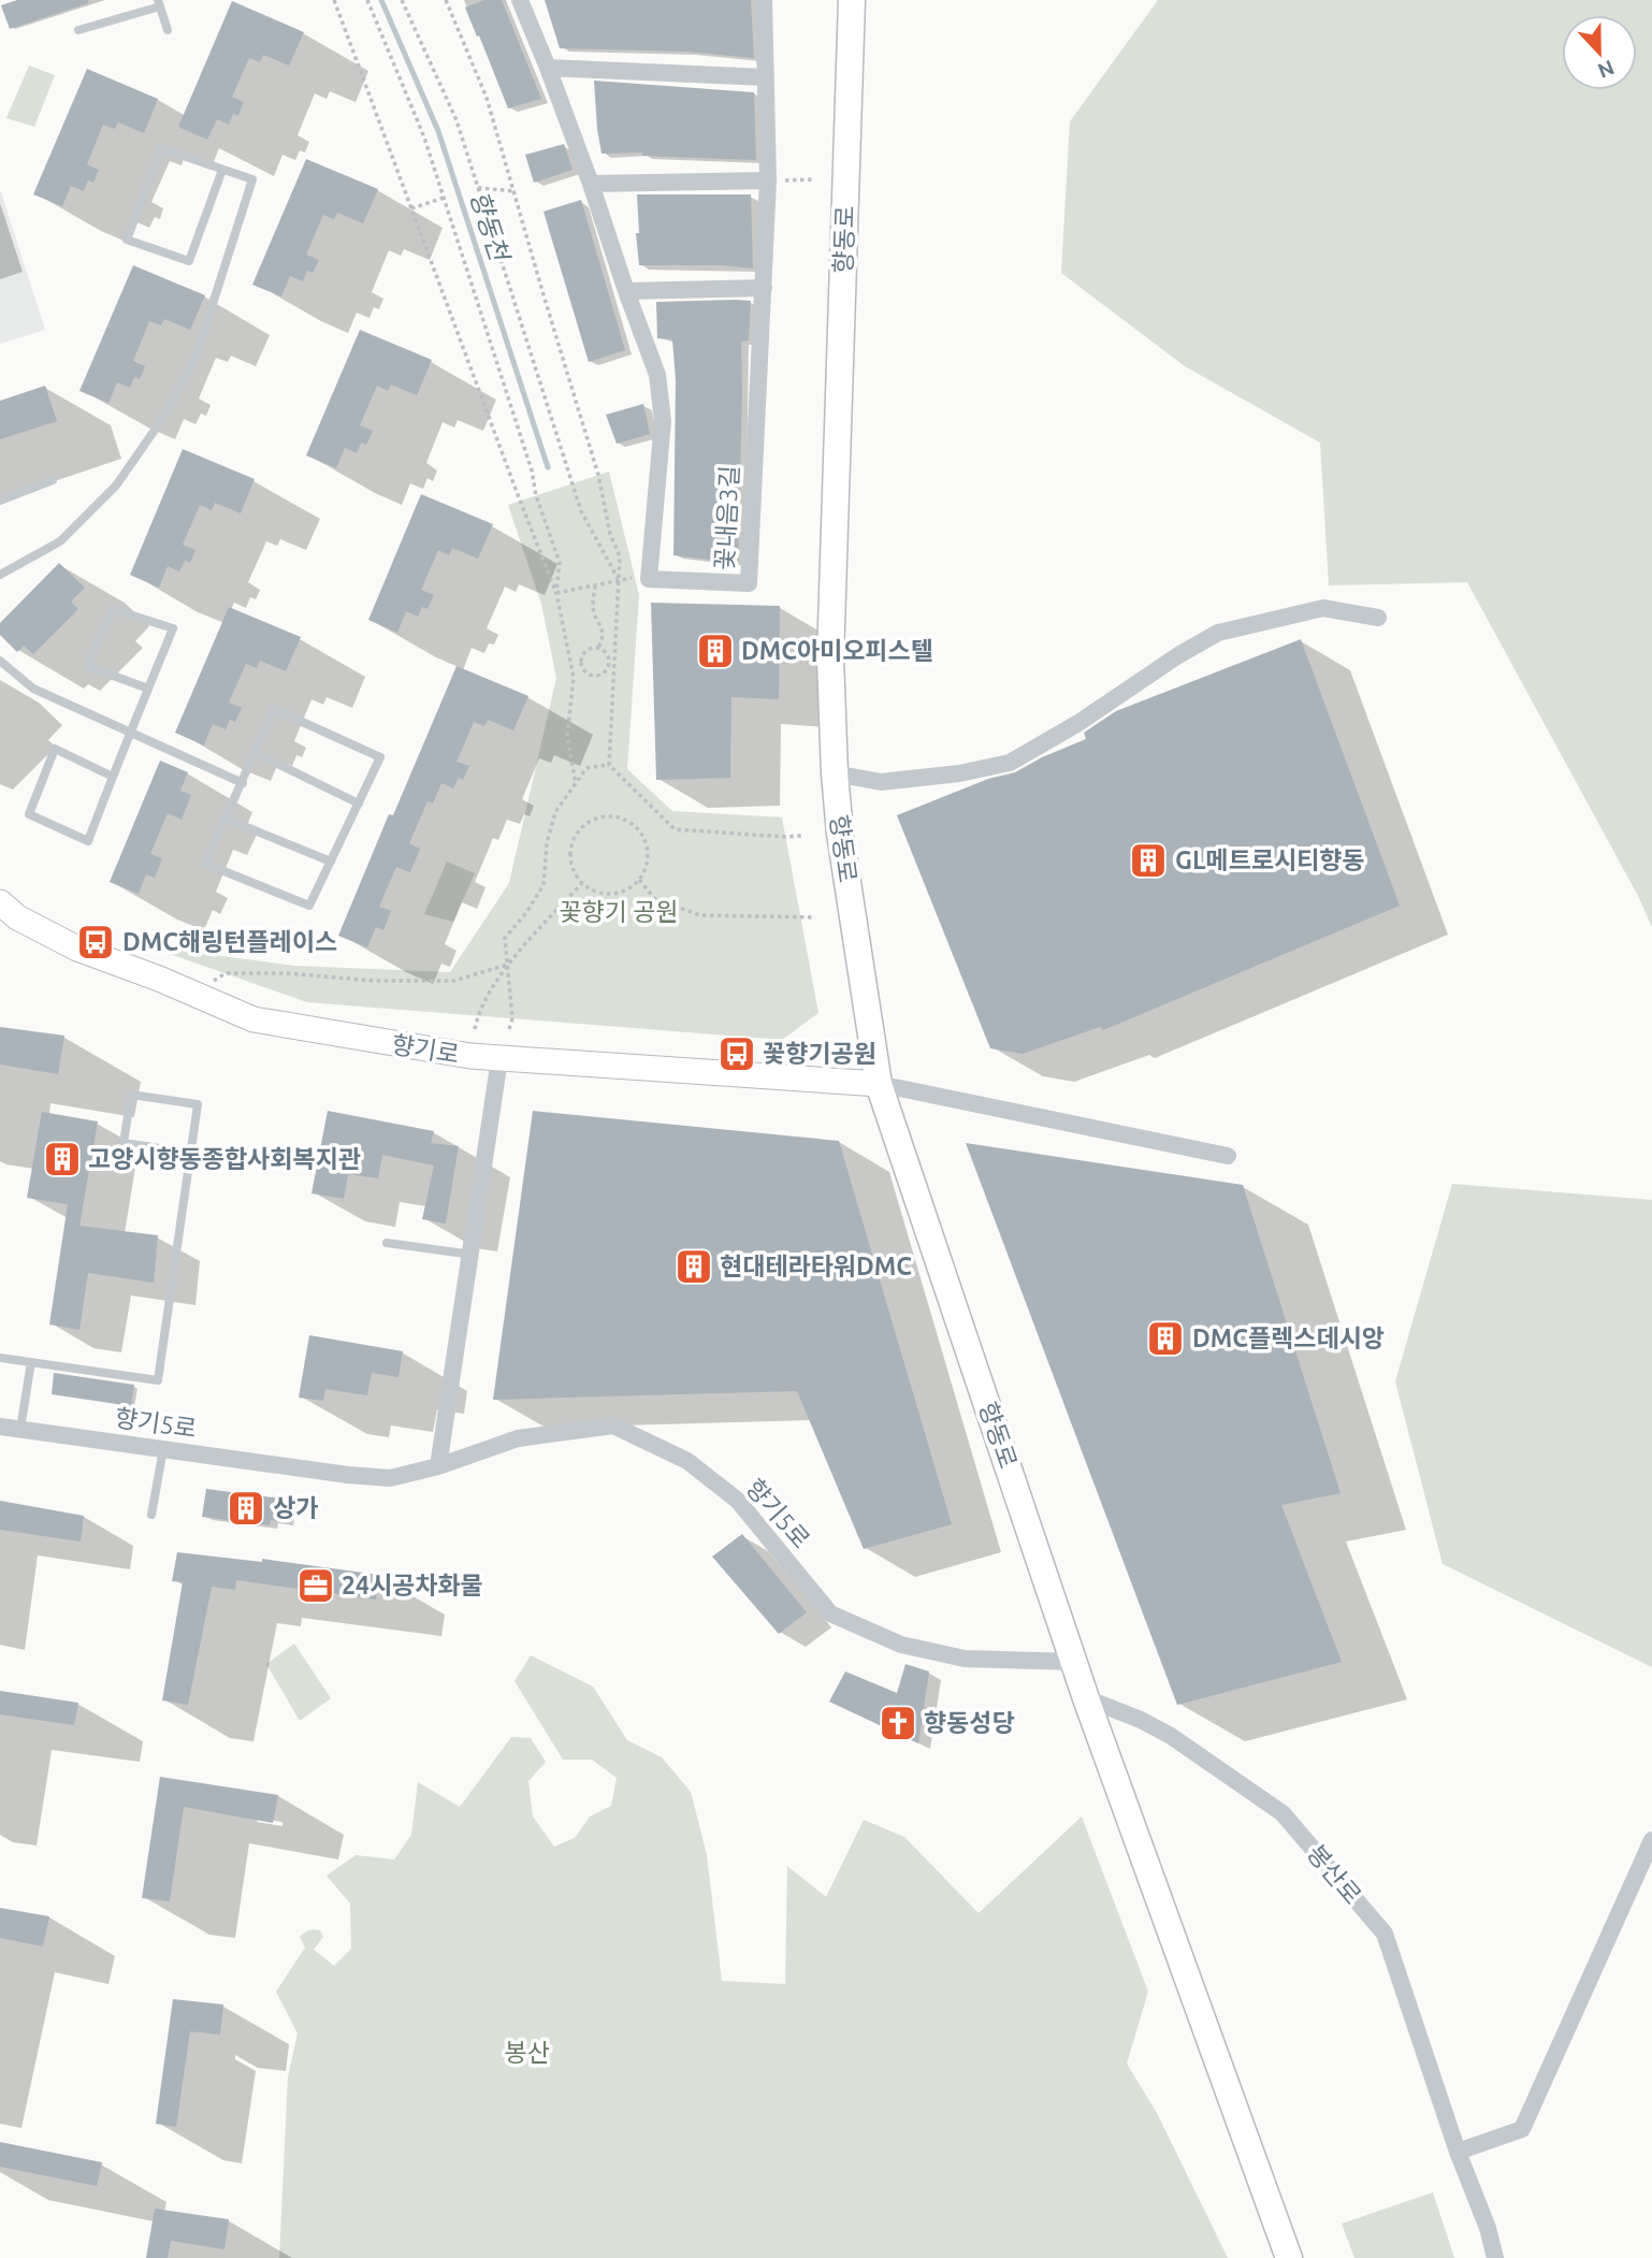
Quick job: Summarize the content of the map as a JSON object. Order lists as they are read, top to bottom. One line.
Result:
{"streets":{"main road":["향동로","향기로"],"street":["꽃내음3길","향기5로","봉산로"]},"crossings":[["향동로","향기로"],["향동로","향기5로"]],"water":["향동천"],"parks":["꽃향기 공원","봉산"],"places":{"building":["DMC아미오피스텔","GL메트로시티향동","고양시향동종합사회복지관","현대테라타워DMC","DMC플렉스데시앙","상가"],"bus stop":["DMC해링턴플레이스","꽃향기공원"],"office":["24시공차화물"],"church":["향동성당"]},"north":"bottom"}
